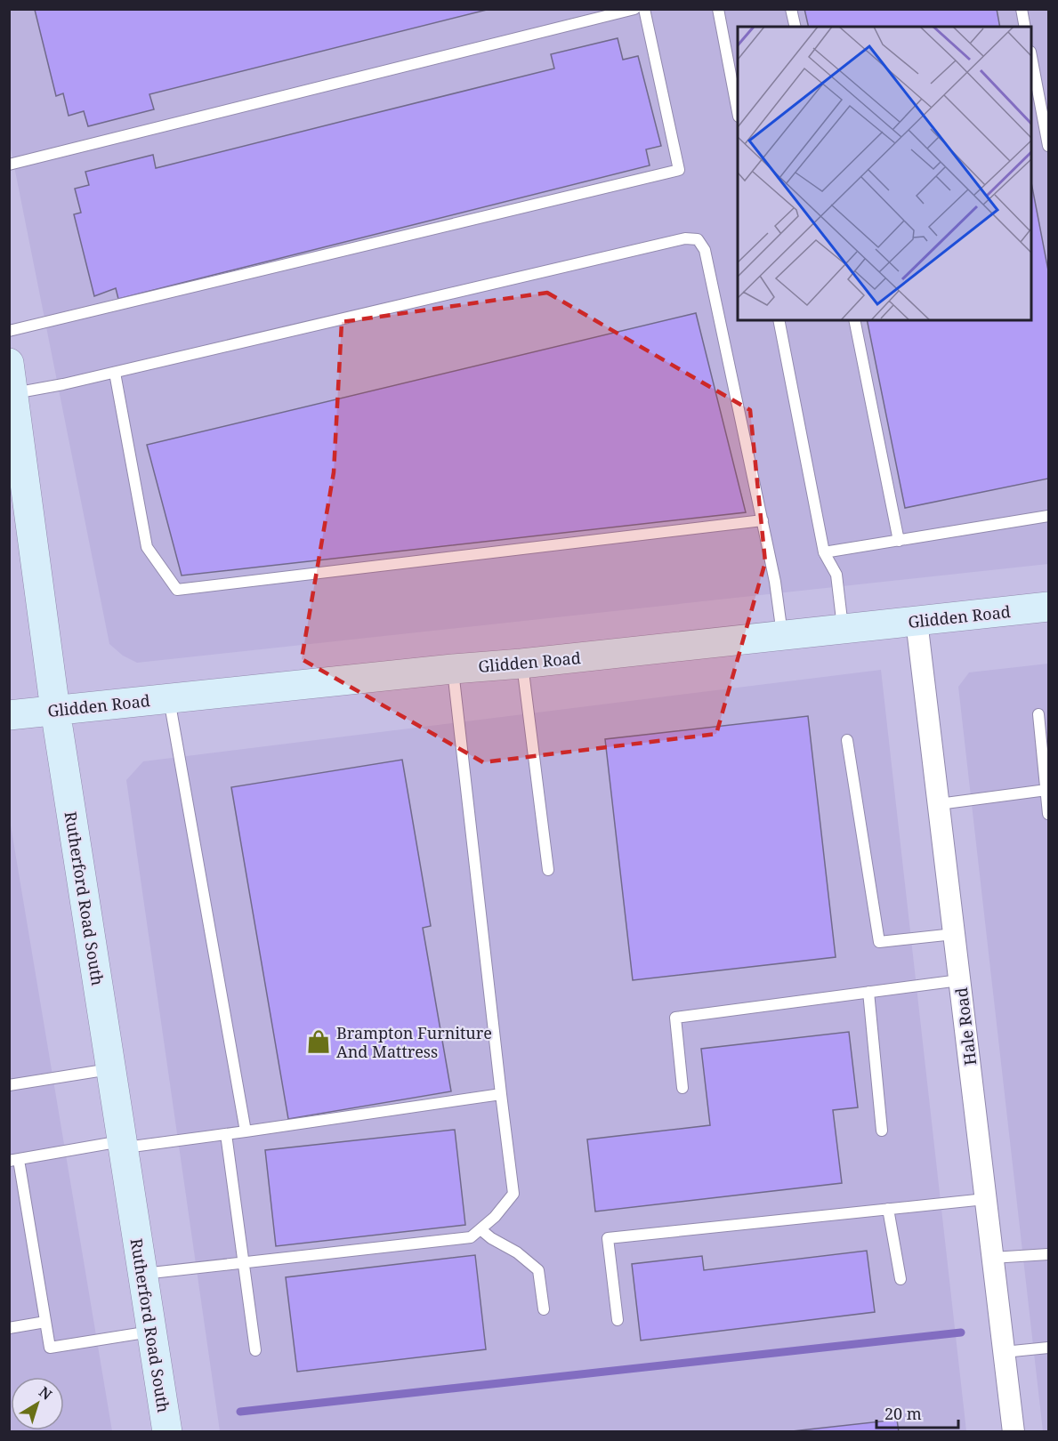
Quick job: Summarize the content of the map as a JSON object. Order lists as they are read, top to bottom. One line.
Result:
{"streets":{"street":["Glidden Road","Rutherford Road South","Hale Road"]},"crossings":[["Glidden Road","Rutherford Road South"],["Glidden Road","Hale Road"]],"places":{"shop":["Brampton Furniture And Mattress"]},"scale_bar":"20 m","north":"top right"}
